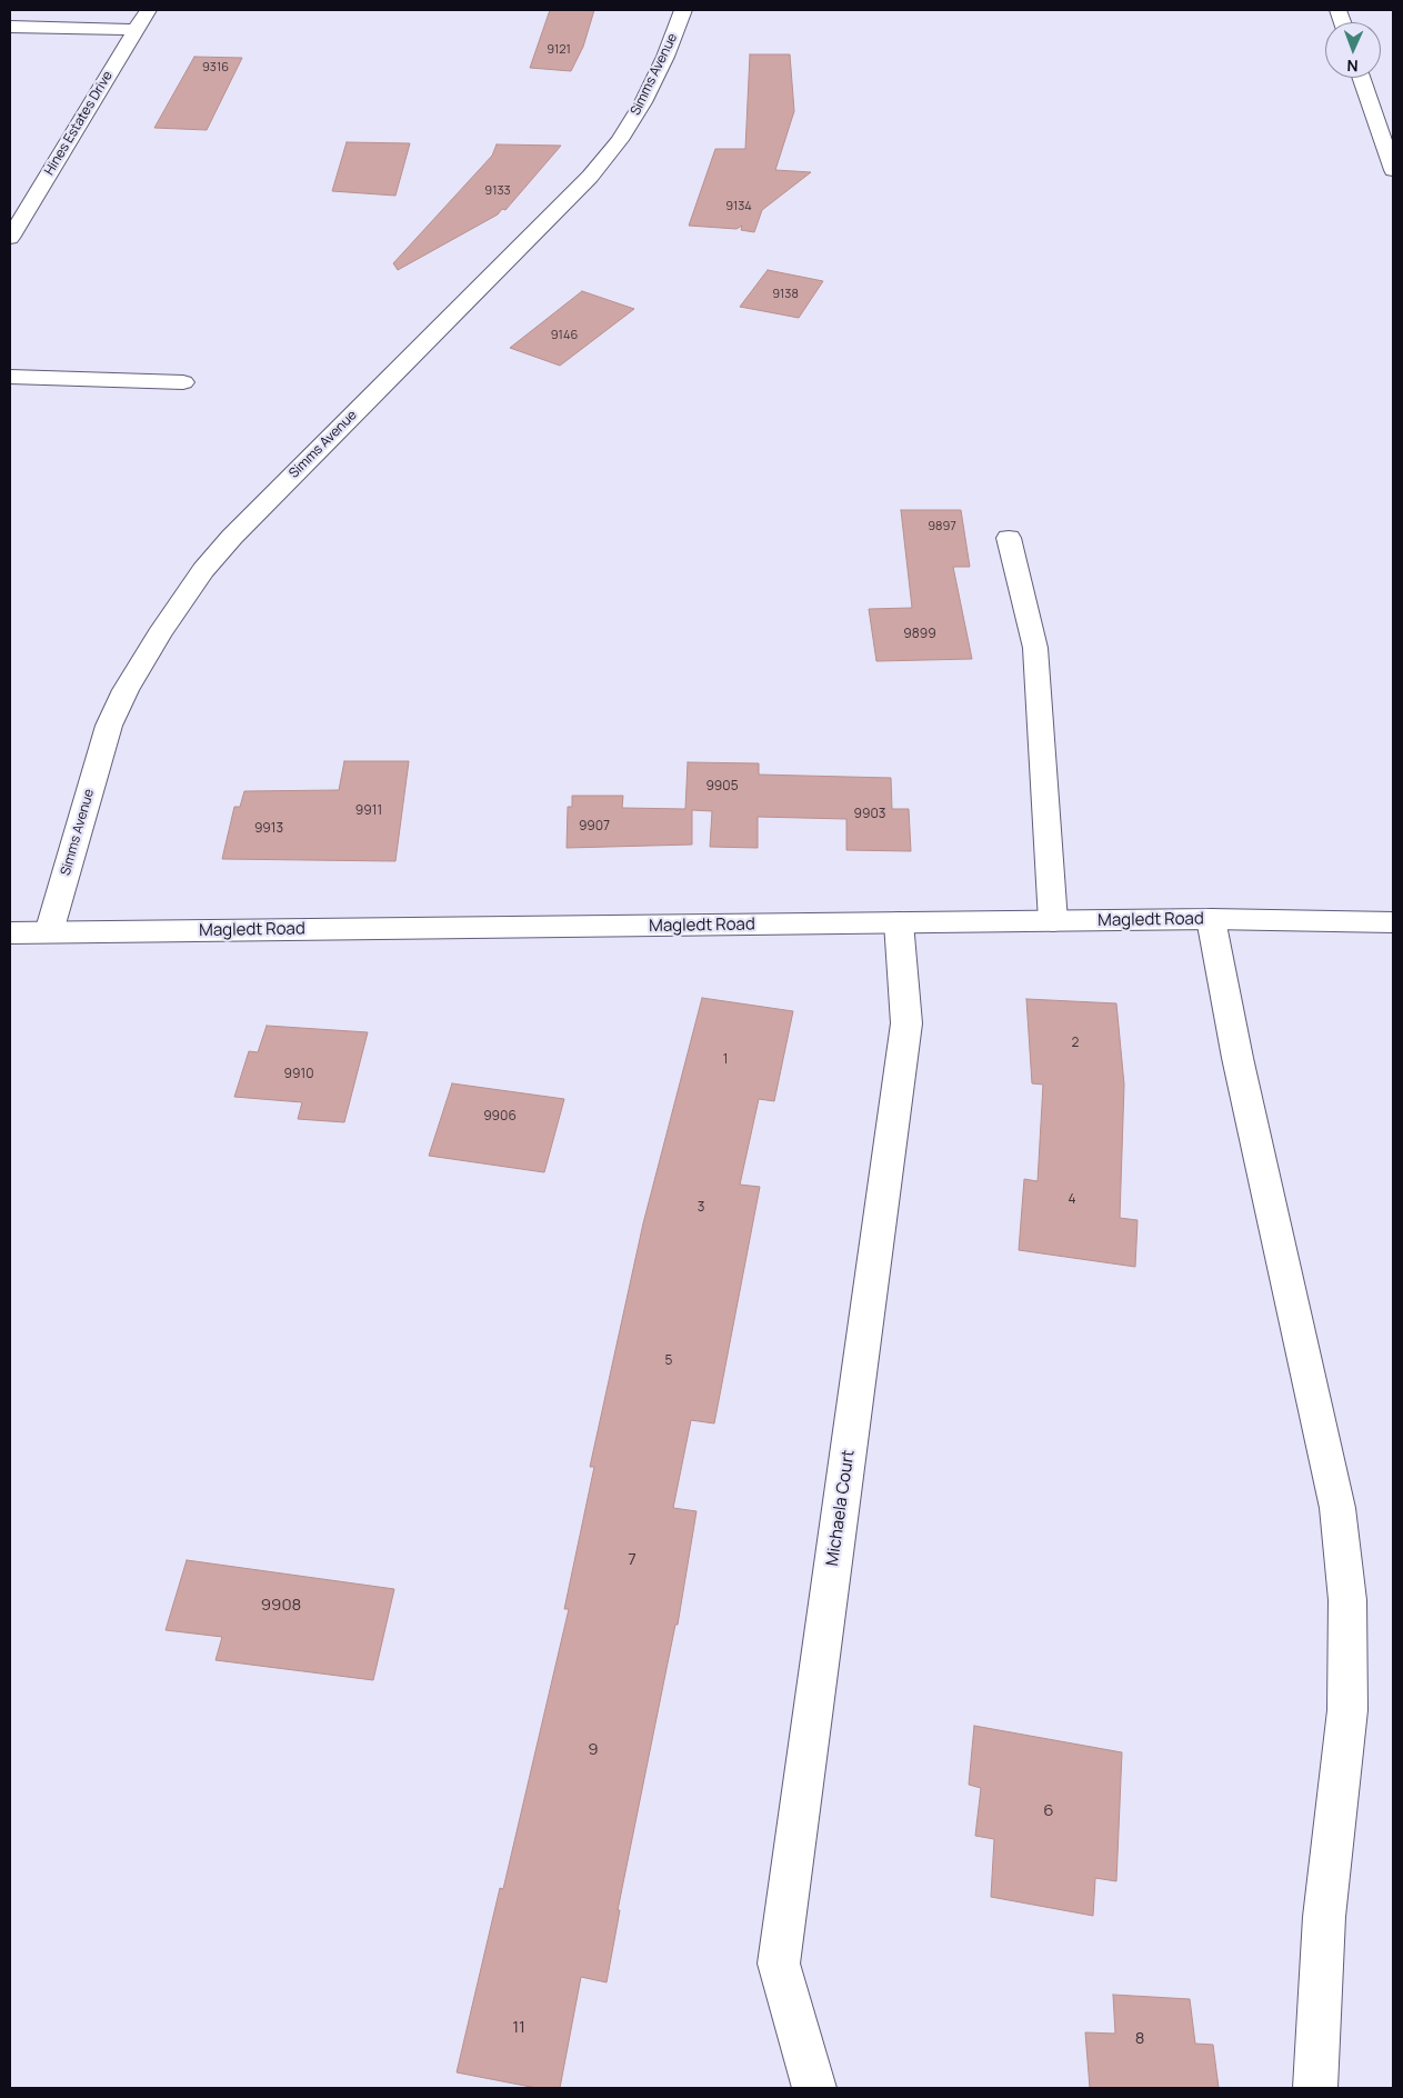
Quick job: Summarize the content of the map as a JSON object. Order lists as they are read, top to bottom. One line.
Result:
{"streets":{"street":["Simms Avenue","Hines Estates Drive","Magledt Road","Michaela Court"]},"crossings":[["Simms Avenue","Magledt Road"],["Magledt Road","Michaela Court"]],"house_numbers":["9121","9316","9133","9134","9138","9146","9897","9899","9905","9911","9903","9907","9913","2","1","9910","9906","4","3","5","7","9908","9","6","11","8"],"north":"bottom"}
